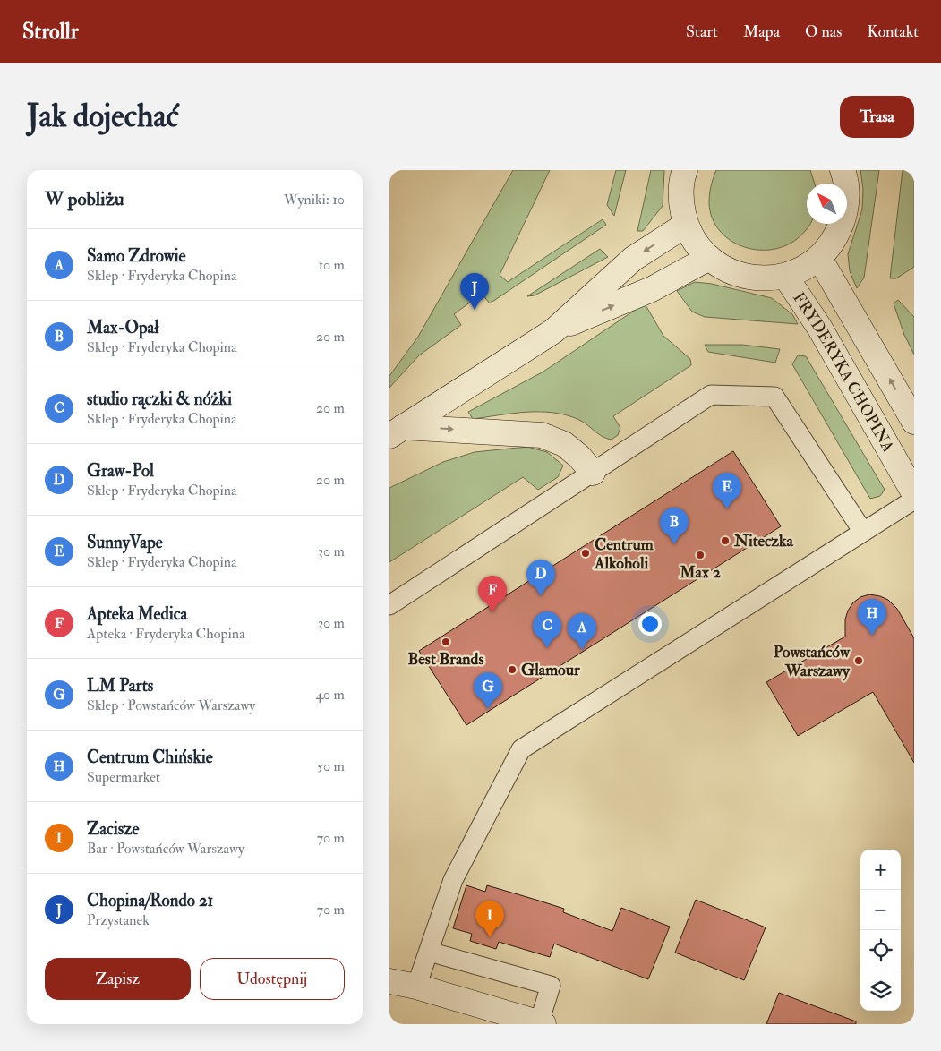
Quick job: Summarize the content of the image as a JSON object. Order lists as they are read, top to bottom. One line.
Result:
{"streets":{"main road":["FRYDERYKA CHOPINA"]},"places":["Niteczka","Centrum Alkoholi","Max 2","Best Brands","Powstańców Warszawy","Glamour"],"north":"top left","page":{"header":"Strollr","nav":["Start","Mapa","O nas","Kontakt"],"buttons":["Trasa",["Zapisz","Udostępnij"]],"title":"Jak dojechać","heading":["W pobliżu","Wyniki: 10"],"list":[{"mark":"A","name":"Samo Zdrowie","note":"Sklep · Fryderyka Chopina","value":"10 m"},{"mark":"B","name":"Max-Opał","note":"Sklep · Fryderyka Chopina","value":"20 m"},{"mark":"C","name":"studio rączki & nóżki","note":"Sklep · Fryderyka Chopina","value":"20 m"},{"mark":"D","name":"Graw-Pol","note":"Sklep · Fryderyka Chopina","value":"20 m"},{"mark":"E","name":"SunnyVape","note":"Sklep · Fryderyka Chopina","value":"30 m"},{"mark":"F","name":"Apteka Medica","note":"Apteka · Fryderyka Chopina","value":"30 m"},{"mark":"G","name":"LM Parts","note":"Sklep · Powstańców Warszawy","value":"40 m"},{"mark":"H","name":"Centrum Chińskie","note":"Supermarket","value":"50 m"},{"mark":"I","name":"Zacisze","note":"Bar · Powstańców Warszawy","value":"70 m"},{"mark":"J","name":"Chopina/Rondo 21","note":"Przystanek","value":"70 m"}],"pins":["J","E","B","D","F","H","C","A","G","I"],"map_buttons":["+","−"]}}
